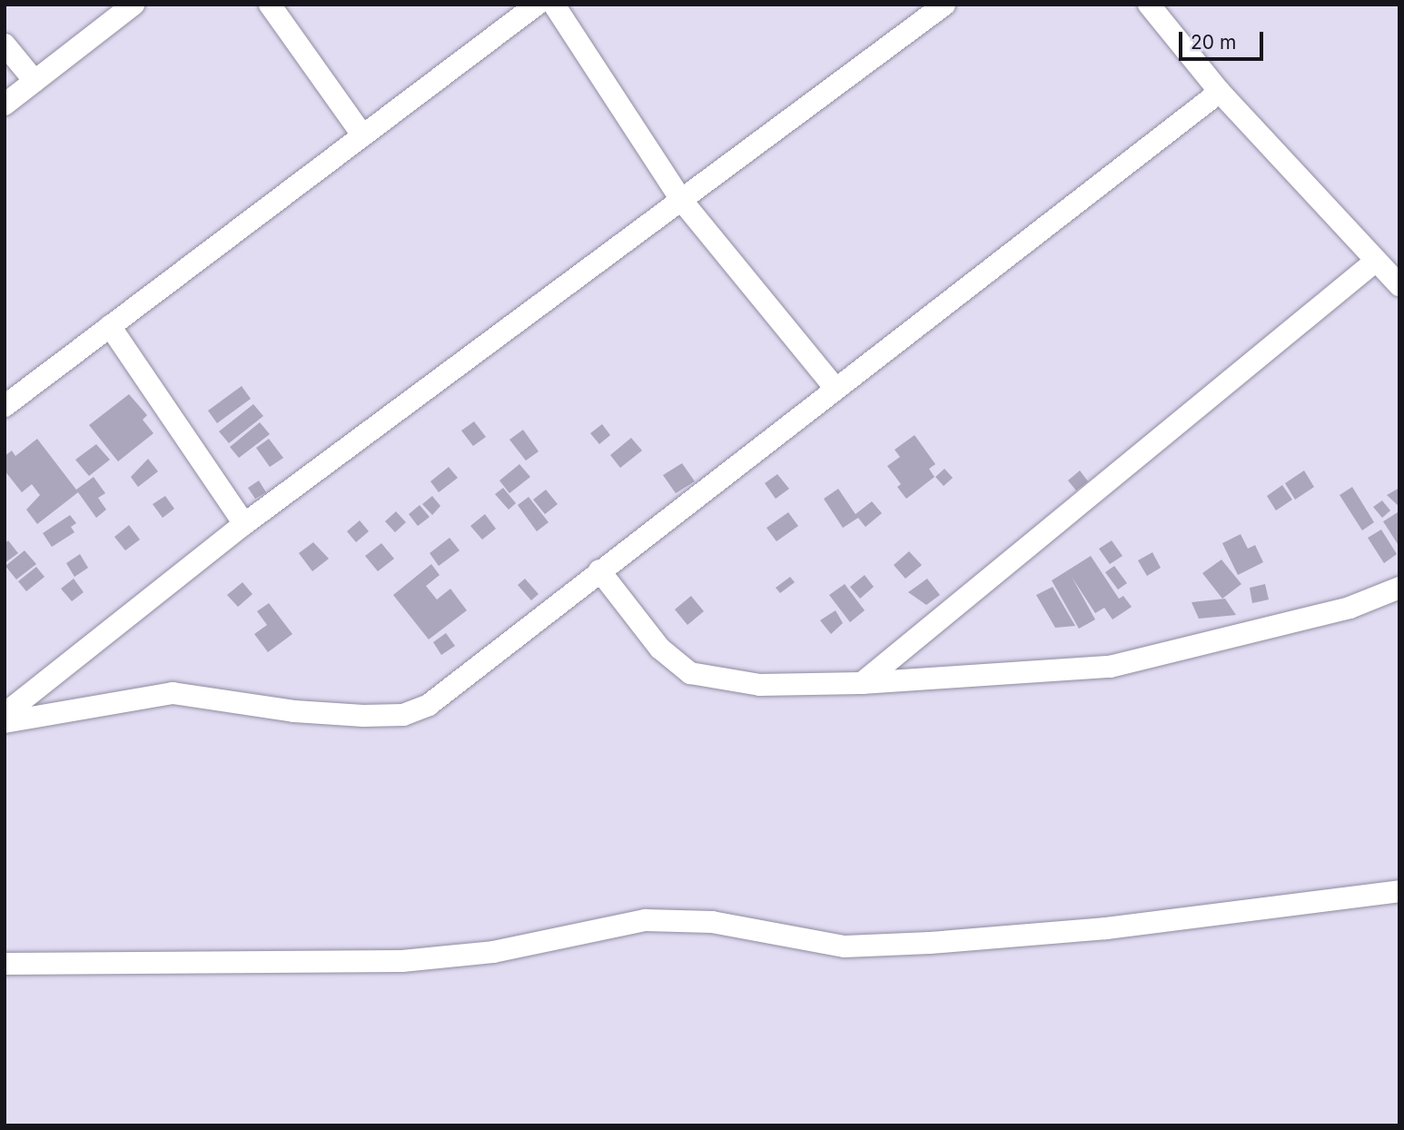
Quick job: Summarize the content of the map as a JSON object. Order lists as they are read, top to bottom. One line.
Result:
{"scale_bar":"20 m"}
